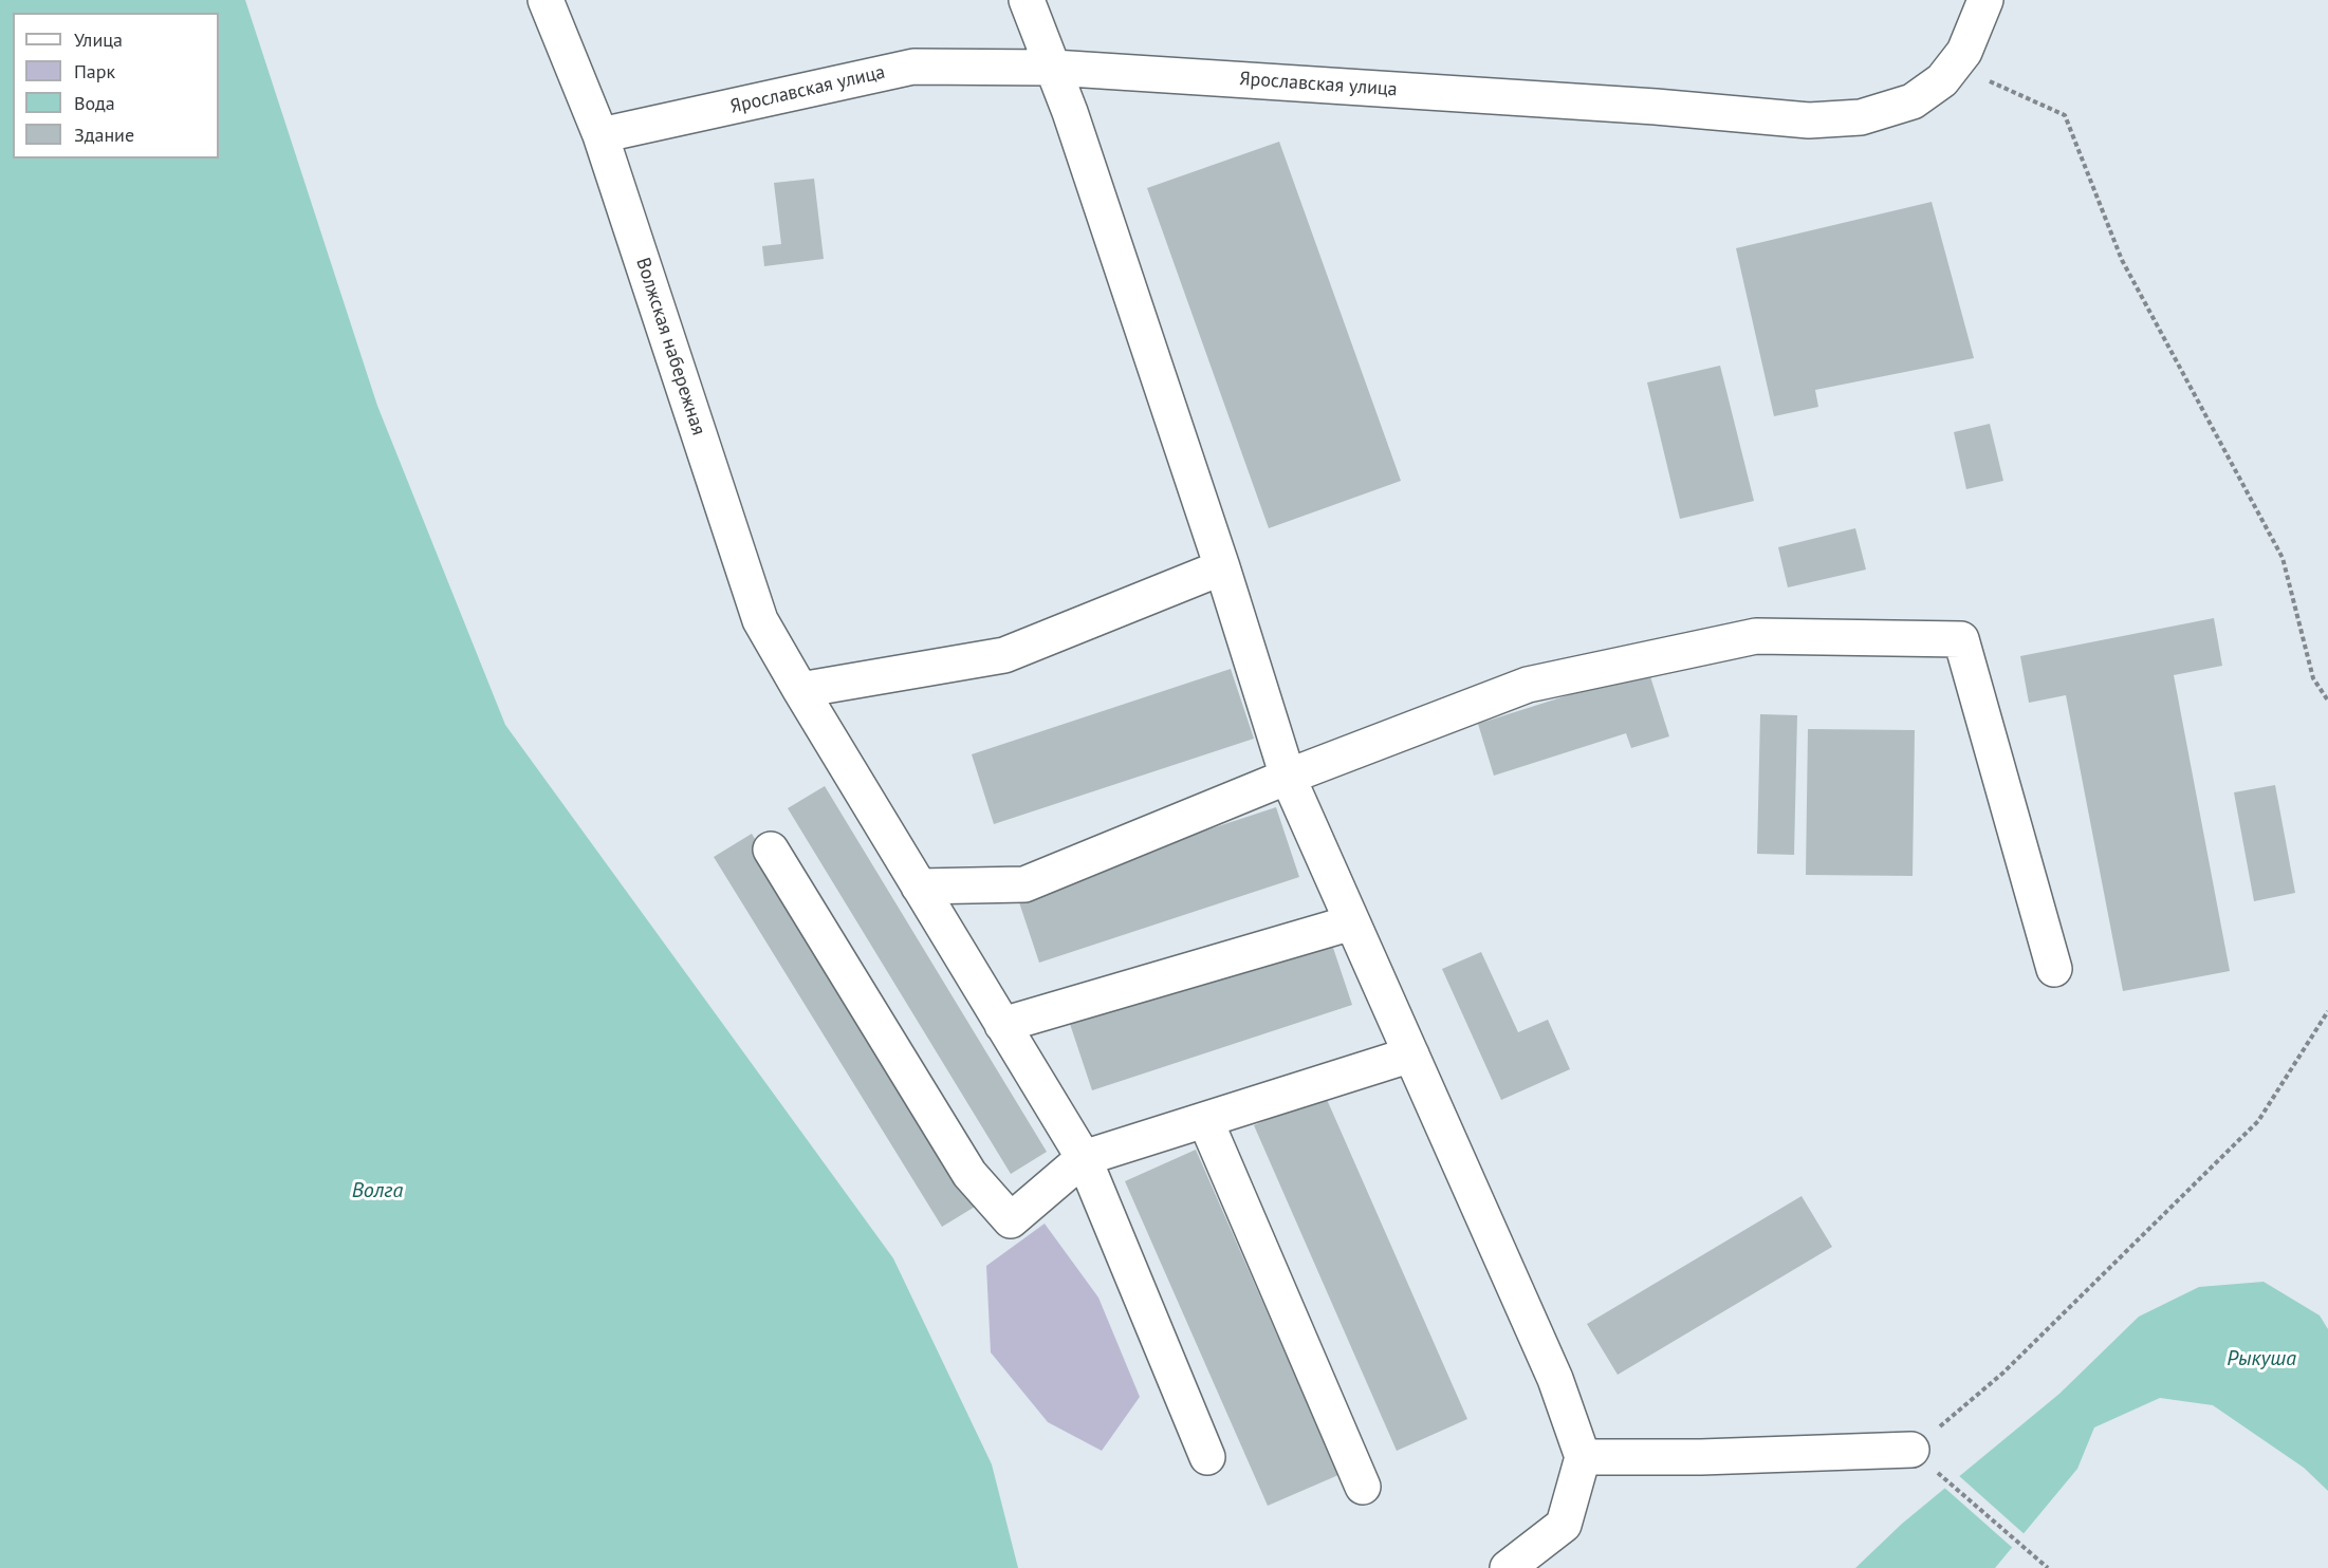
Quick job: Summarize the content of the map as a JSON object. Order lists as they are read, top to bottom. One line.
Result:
{"streets":{"street":["Ярославская улица","Волжская набережная"]},"crossings":[["Ярославская улица","Волжская набережная"]],"water":["Волга","Рыкуша"],"legend":["Улица","Парк","Вода","Здание"]}
